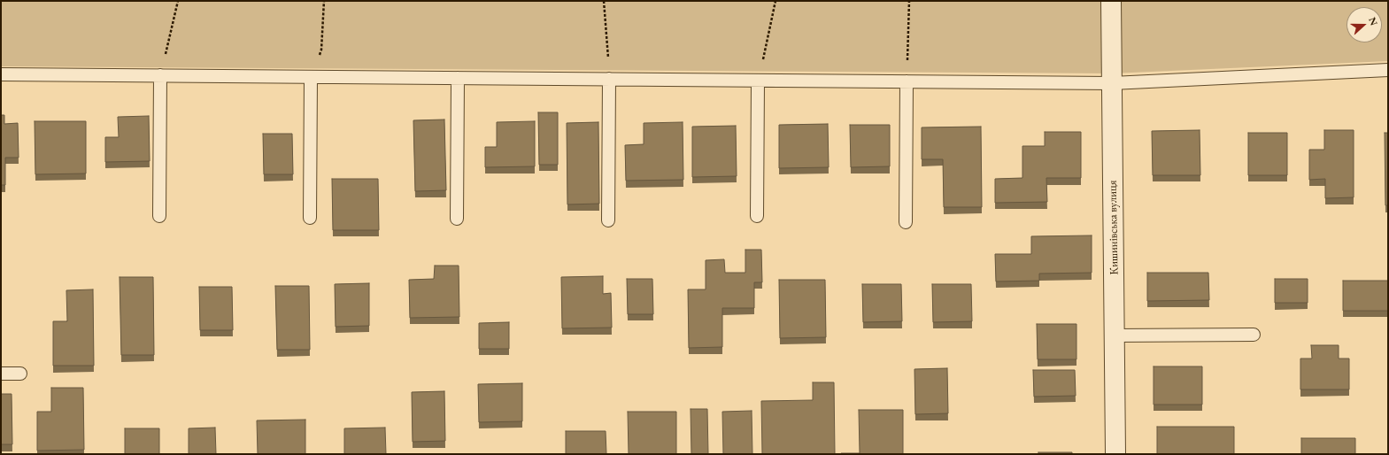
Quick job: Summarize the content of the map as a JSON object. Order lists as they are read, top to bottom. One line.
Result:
{"streets":{"street":["Кишинівська вулиця"]},"north":"right"}
